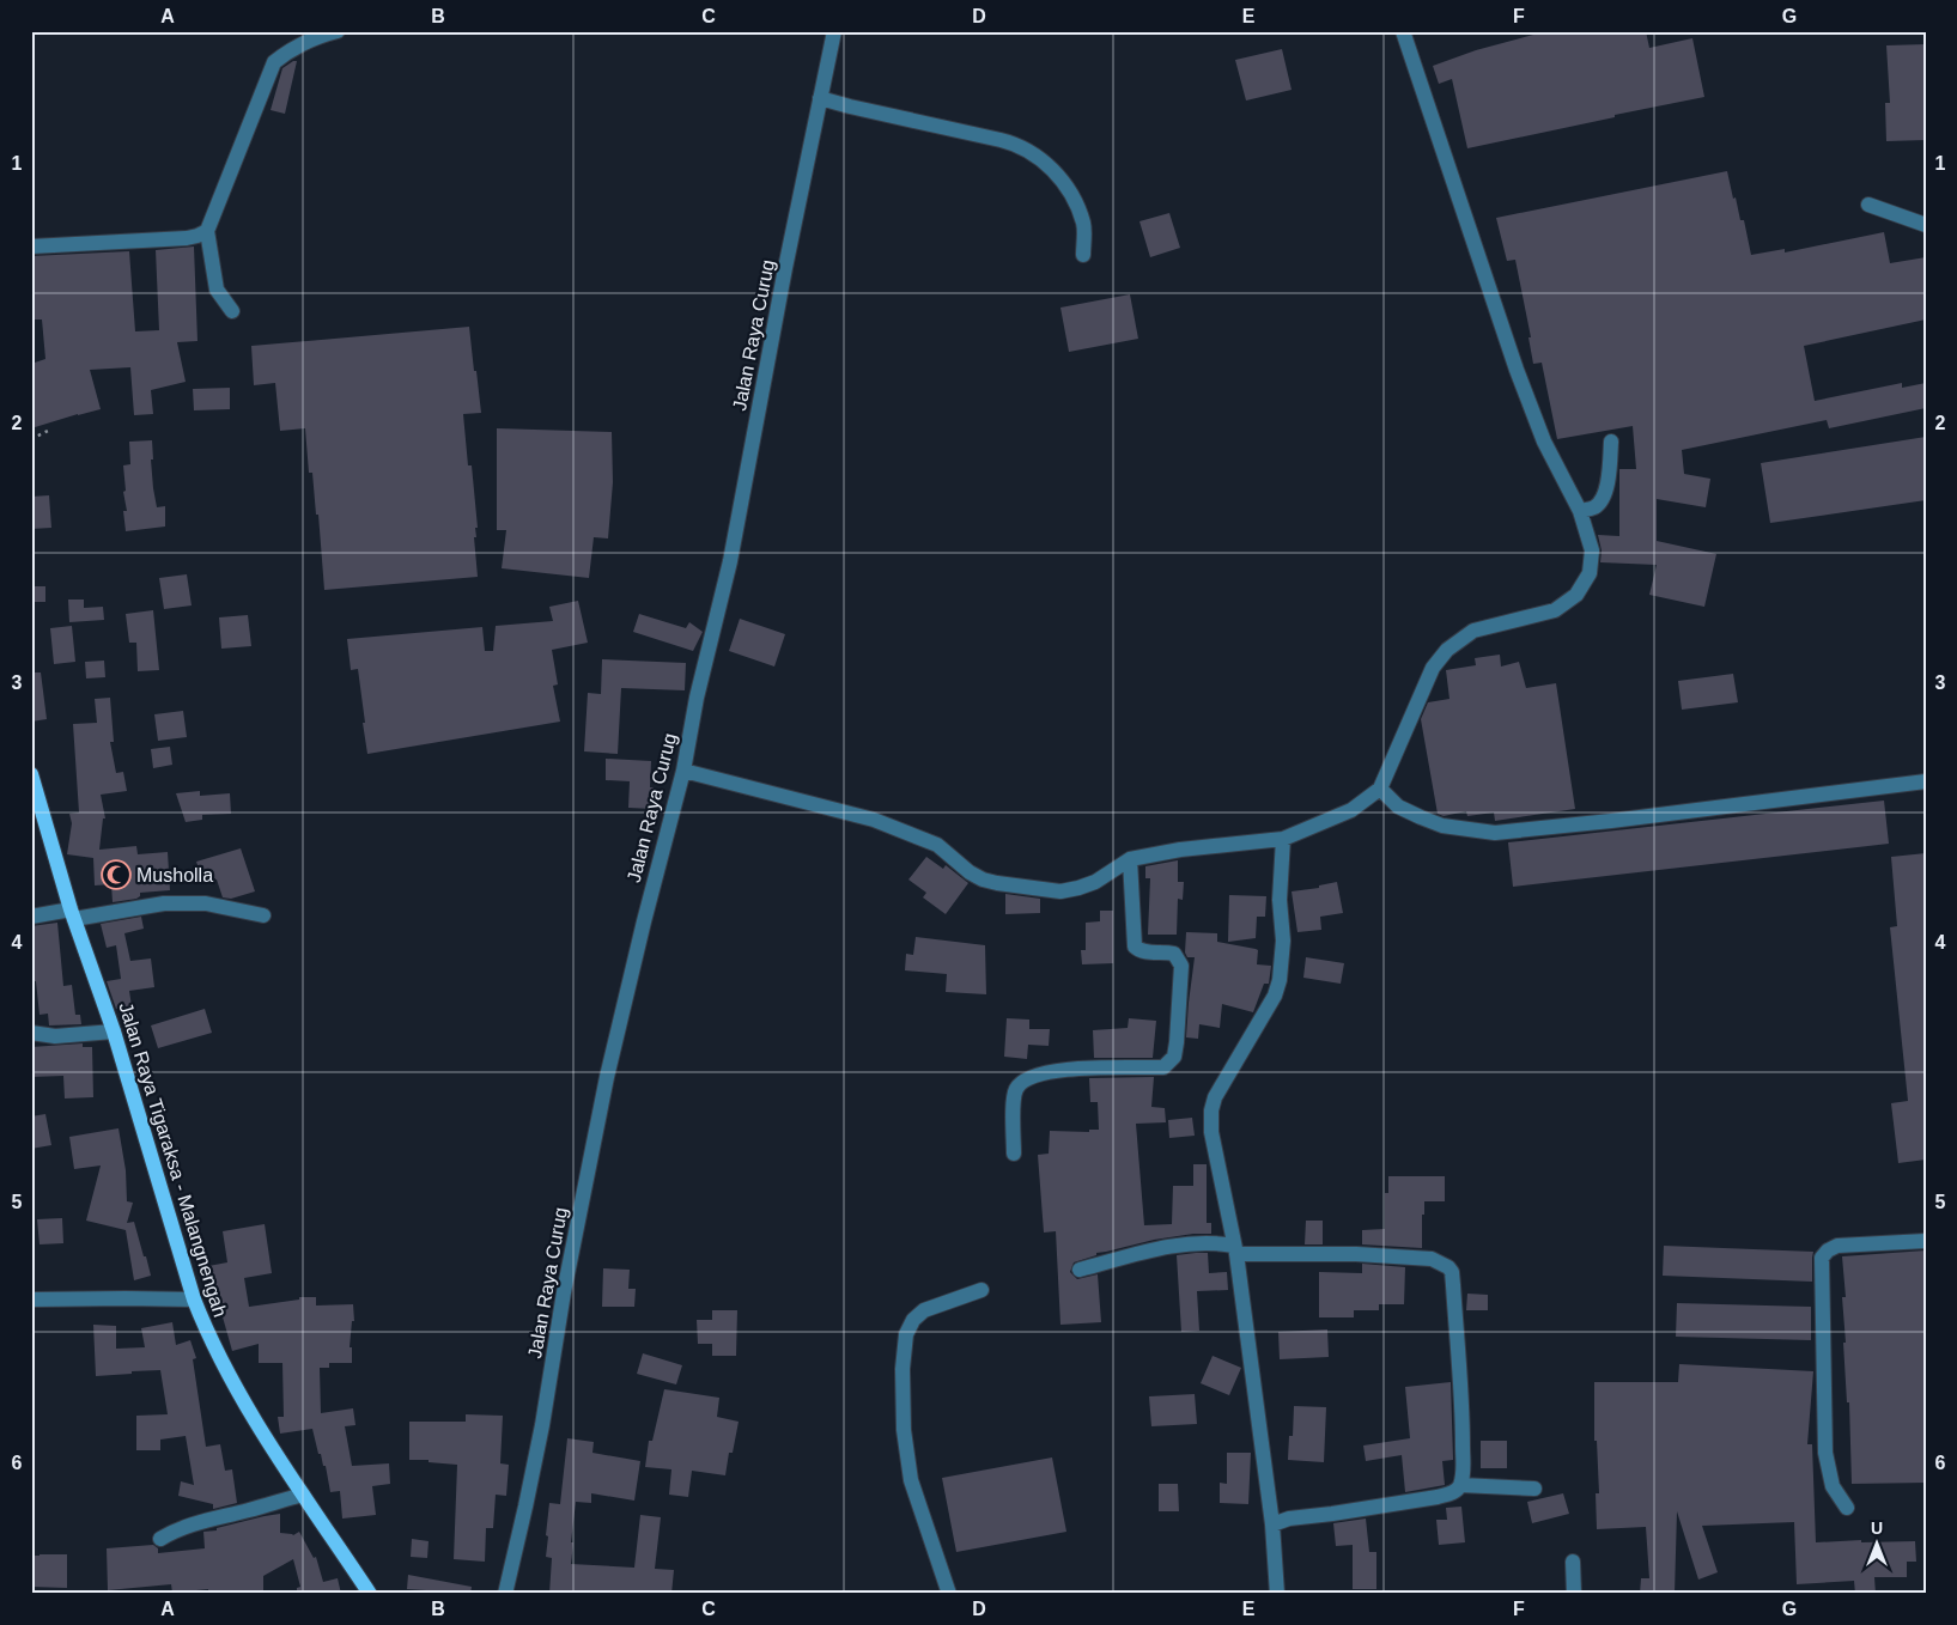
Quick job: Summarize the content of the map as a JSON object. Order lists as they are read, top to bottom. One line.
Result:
{"streets":{"main road":["Jalan Raya Tigaraksa - Malangnengah"],"street":["Jalan Raya Curug"]},"places":{"mosque":["Musholla"]},"north":"top","grid":{"columns":["A","B","C","D","E","F","G"],"rows":["1","2","3","4","5","6"]}}
